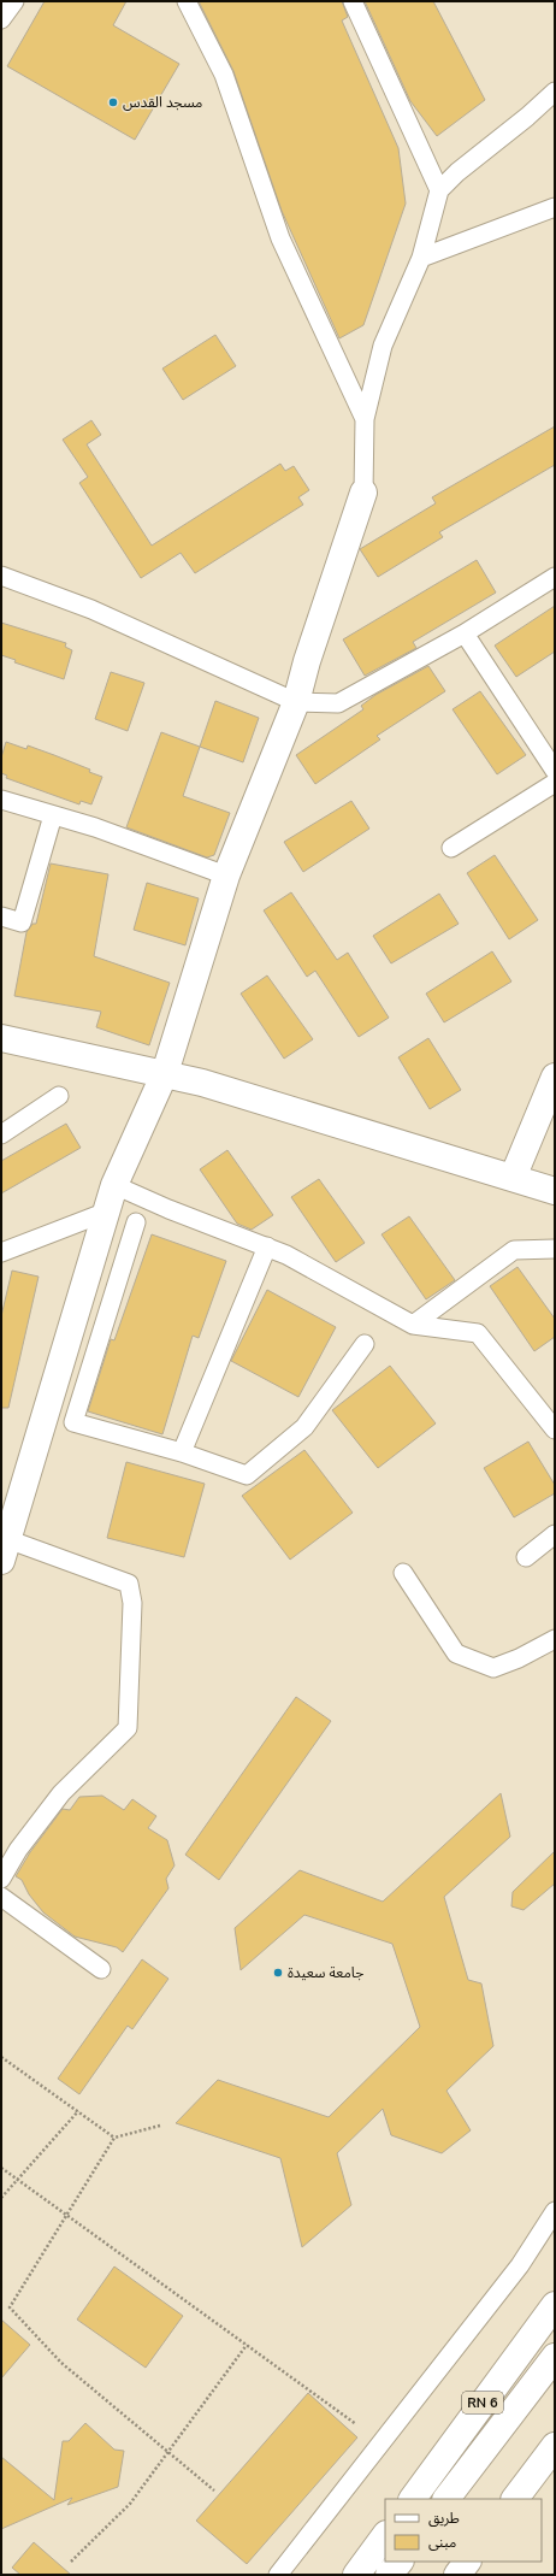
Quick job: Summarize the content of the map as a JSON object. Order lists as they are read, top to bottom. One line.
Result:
{"streets":{"street":["RN 6"]},"places":["مسجد القدس","جامعة سعيدة"],"legend":["طريق","مبنى"]}
